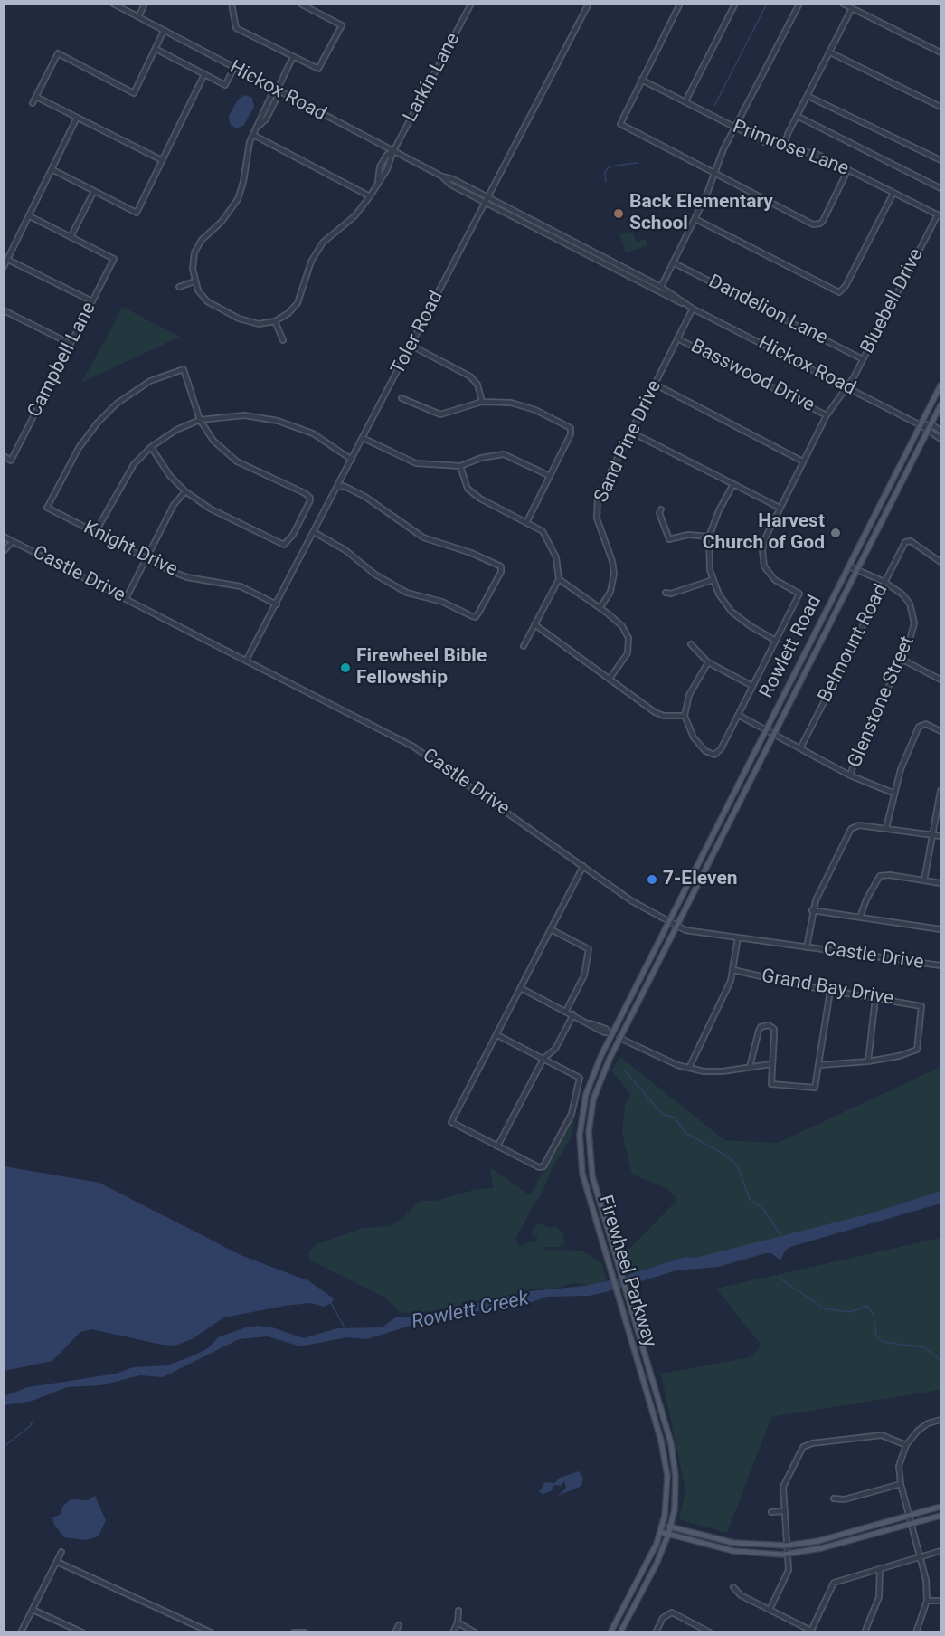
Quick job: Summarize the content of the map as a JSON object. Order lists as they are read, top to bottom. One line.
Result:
{"streets":{"main road":["Rowlett Road","Firewheel Parkway"],"street":["Larkin Lane","Hickox Road","Primrose Lane","Bluebell Drive","Dandelion Lane","Toler Road","Campbell Lane","Basswood Drive","Sand Pine Drive","Knight Drive","Castle Drive","Belmount Road","Glenstone Street","Grand Bay Drive"]},"crossings":[["Larkin Lane","Hickox Road"],["Hickox Road","Bluebell Drive"],["Hickox Road","Toler Road"],["Hickox Road","Sand Pine Drive"],["Hickox Road","Rowlett Road"],["Primrose Lane","Bluebell Drive"],["Bluebell Drive","Dandelion Lane"],["Bluebell Drive","Basswood Drive"],["Toler Road","Knight Drive"],["Toler Road","Castle Drive"],["Basswood Drive","Sand Pine Drive"],["Castle Drive","Rowlett Road"],["Castle Drive","Firewheel Parkway"],["Belmount Road","Glenstone Street"],["Rowlett Road","Glenstone Street"],["Rowlett Road","Firewheel Parkway"]],"water":["Rowlett Creek"],"places":["Back Elementary School","Harvest Church of God","Firewheel Bible Fellowship","7-Eleven"]}
